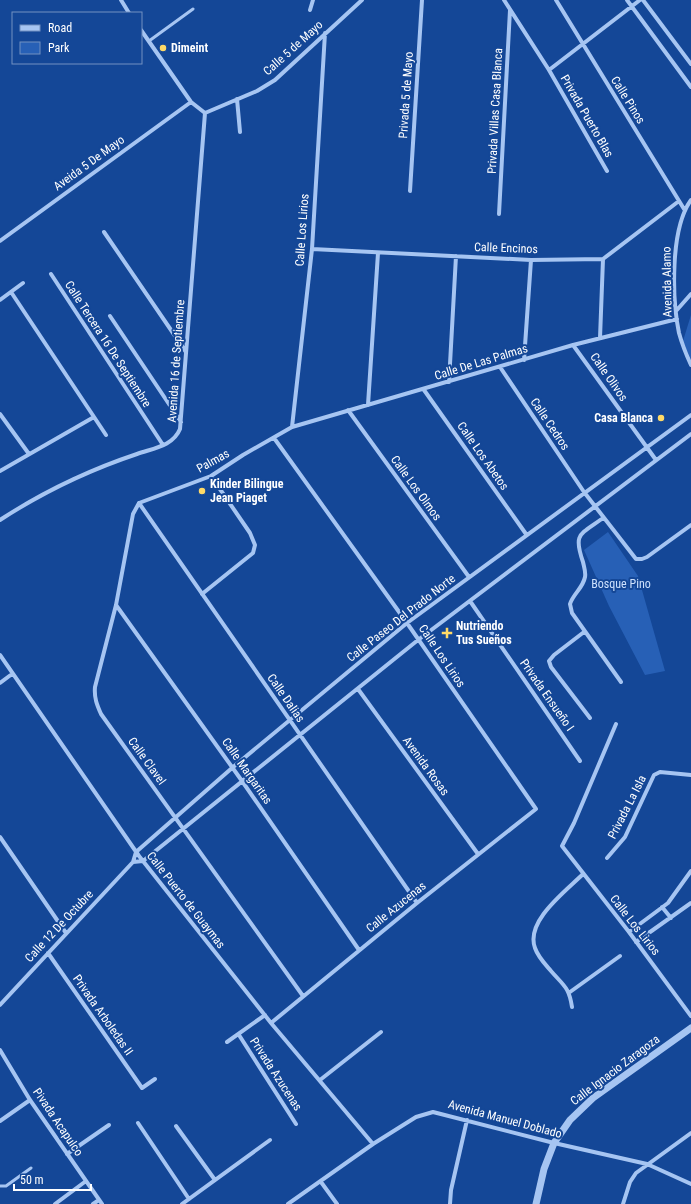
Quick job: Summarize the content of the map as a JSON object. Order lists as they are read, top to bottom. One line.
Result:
{"streets":{"street":["Calle 5 de Mayo","Privada 5 de Mayo","Calle Pinos","Privada Villas Casa Blanca","Privada Puerto Blas","Aveida 5 De Mayo","Calle Los Lirios","Calle Encinos","Avenida Alamo","Calle Tercera 16 De Septiembre","Avenida 16 de Septiembre","Calle De Las Palmas","Calle Olivos","Calle Cedros","Calle Los Abetos","Palmas","Calle Los Olmos","Calle Paseo Del Prado Norte","Privada Ensueño I","Calle Dalias","Calle Clavel","Avenida Rosas","Calle Margaritas","Privada La Isla","Calle Puerto de Guaymas","Calle Azucenas","Calle 12 De Octubre","Privada Arboledas II","Calle Ignacio Zaragoza","Privada Azucenas","Avenida Manuel Doblado","Pivada Acapulco"]},"crossings":[["Calle 5 de Mayo","Calle Los Lirios"],["Calle 5 de Mayo","Avenida 16 de Septiembre"],["Calle Pinos","Avenida Alamo"],["Privada Villas Casa Blanca","Privada Puerto Blas"],["Calle Los Lirios","Calle Encinos"],["Calle Los Lirios","Calle De Las Palmas"],["Calle Los Lirios","Palmas"],["Calle Los Lirios","Calle Paseo Del Prado Norte"],["Calle Los Lirios","Calle Azucenas"],["Calle Encinos","Calle Olivos"],["Avenida Alamo","Calle De Las Palmas"],["Calle Tercera 16 De Septiembre","Avenida 16 de Septiembre"],["Calle De Las Palmas","Calle Olivos"],["Calle De Las Palmas","Calle Cedros"],["Calle De Las Palmas","Calle Los Abetos"],["Calle De Las Palmas","Palmas"],["Calle De Las Palmas","Calle Los Olmos"],["Calle Olivos","Calle Paseo Del Prado Norte"],["Calle Cedros","Calle Paseo Del Prado Norte"],["Calle Los Abetos","Calle Paseo Del Prado Norte"],["Palmas","Calle Dalias"],["Palmas","Calle Clavel"],["Calle Los Olmos","Calle Paseo Del Prado Norte"],["Calle Paseo Del Prado Norte","Calle Dalias"],["Calle Paseo Del Prado Norte","Calle Clavel"],["Calle Paseo Del Prado Norte","Calle Margaritas"],["Calle Paseo Del Prado Norte","Calle Puerto de Guaymas"],["Calle Paseo Del Prado Norte","Calle 12 De Octubre"],["Calle Dalias","Calle Clavel"],["Calle Dalias","Calle Azucenas"],["Calle Clavel","Calle Margaritas"],["Calle Clavel","Calle Azucenas"],["Avenida Rosas","Calle Azucenas"],["Calle Margaritas","Calle Azucenas"],["Calle Puerto de Guaymas","Calle Azucenas"],["Calle Puerto de Guaymas","Calle 12 De Octubre"],["Calle Puerto de Guaymas","Avenida Manuel Doblado"],["Calle 12 De Octubre","Privada Arboledas II"],["Calle Ignacio Zaragoza","Avenida Manuel Doblado"]],"parks":["Bosque Pino"],"places":{"other":["Dimeint","Casa Blanca","Kinder Bilingue Jean Piaget"],"health":["Nutriendo Tus Sueños"]},"legend":["Road","Park"],"scale_bar":"50 m"}
